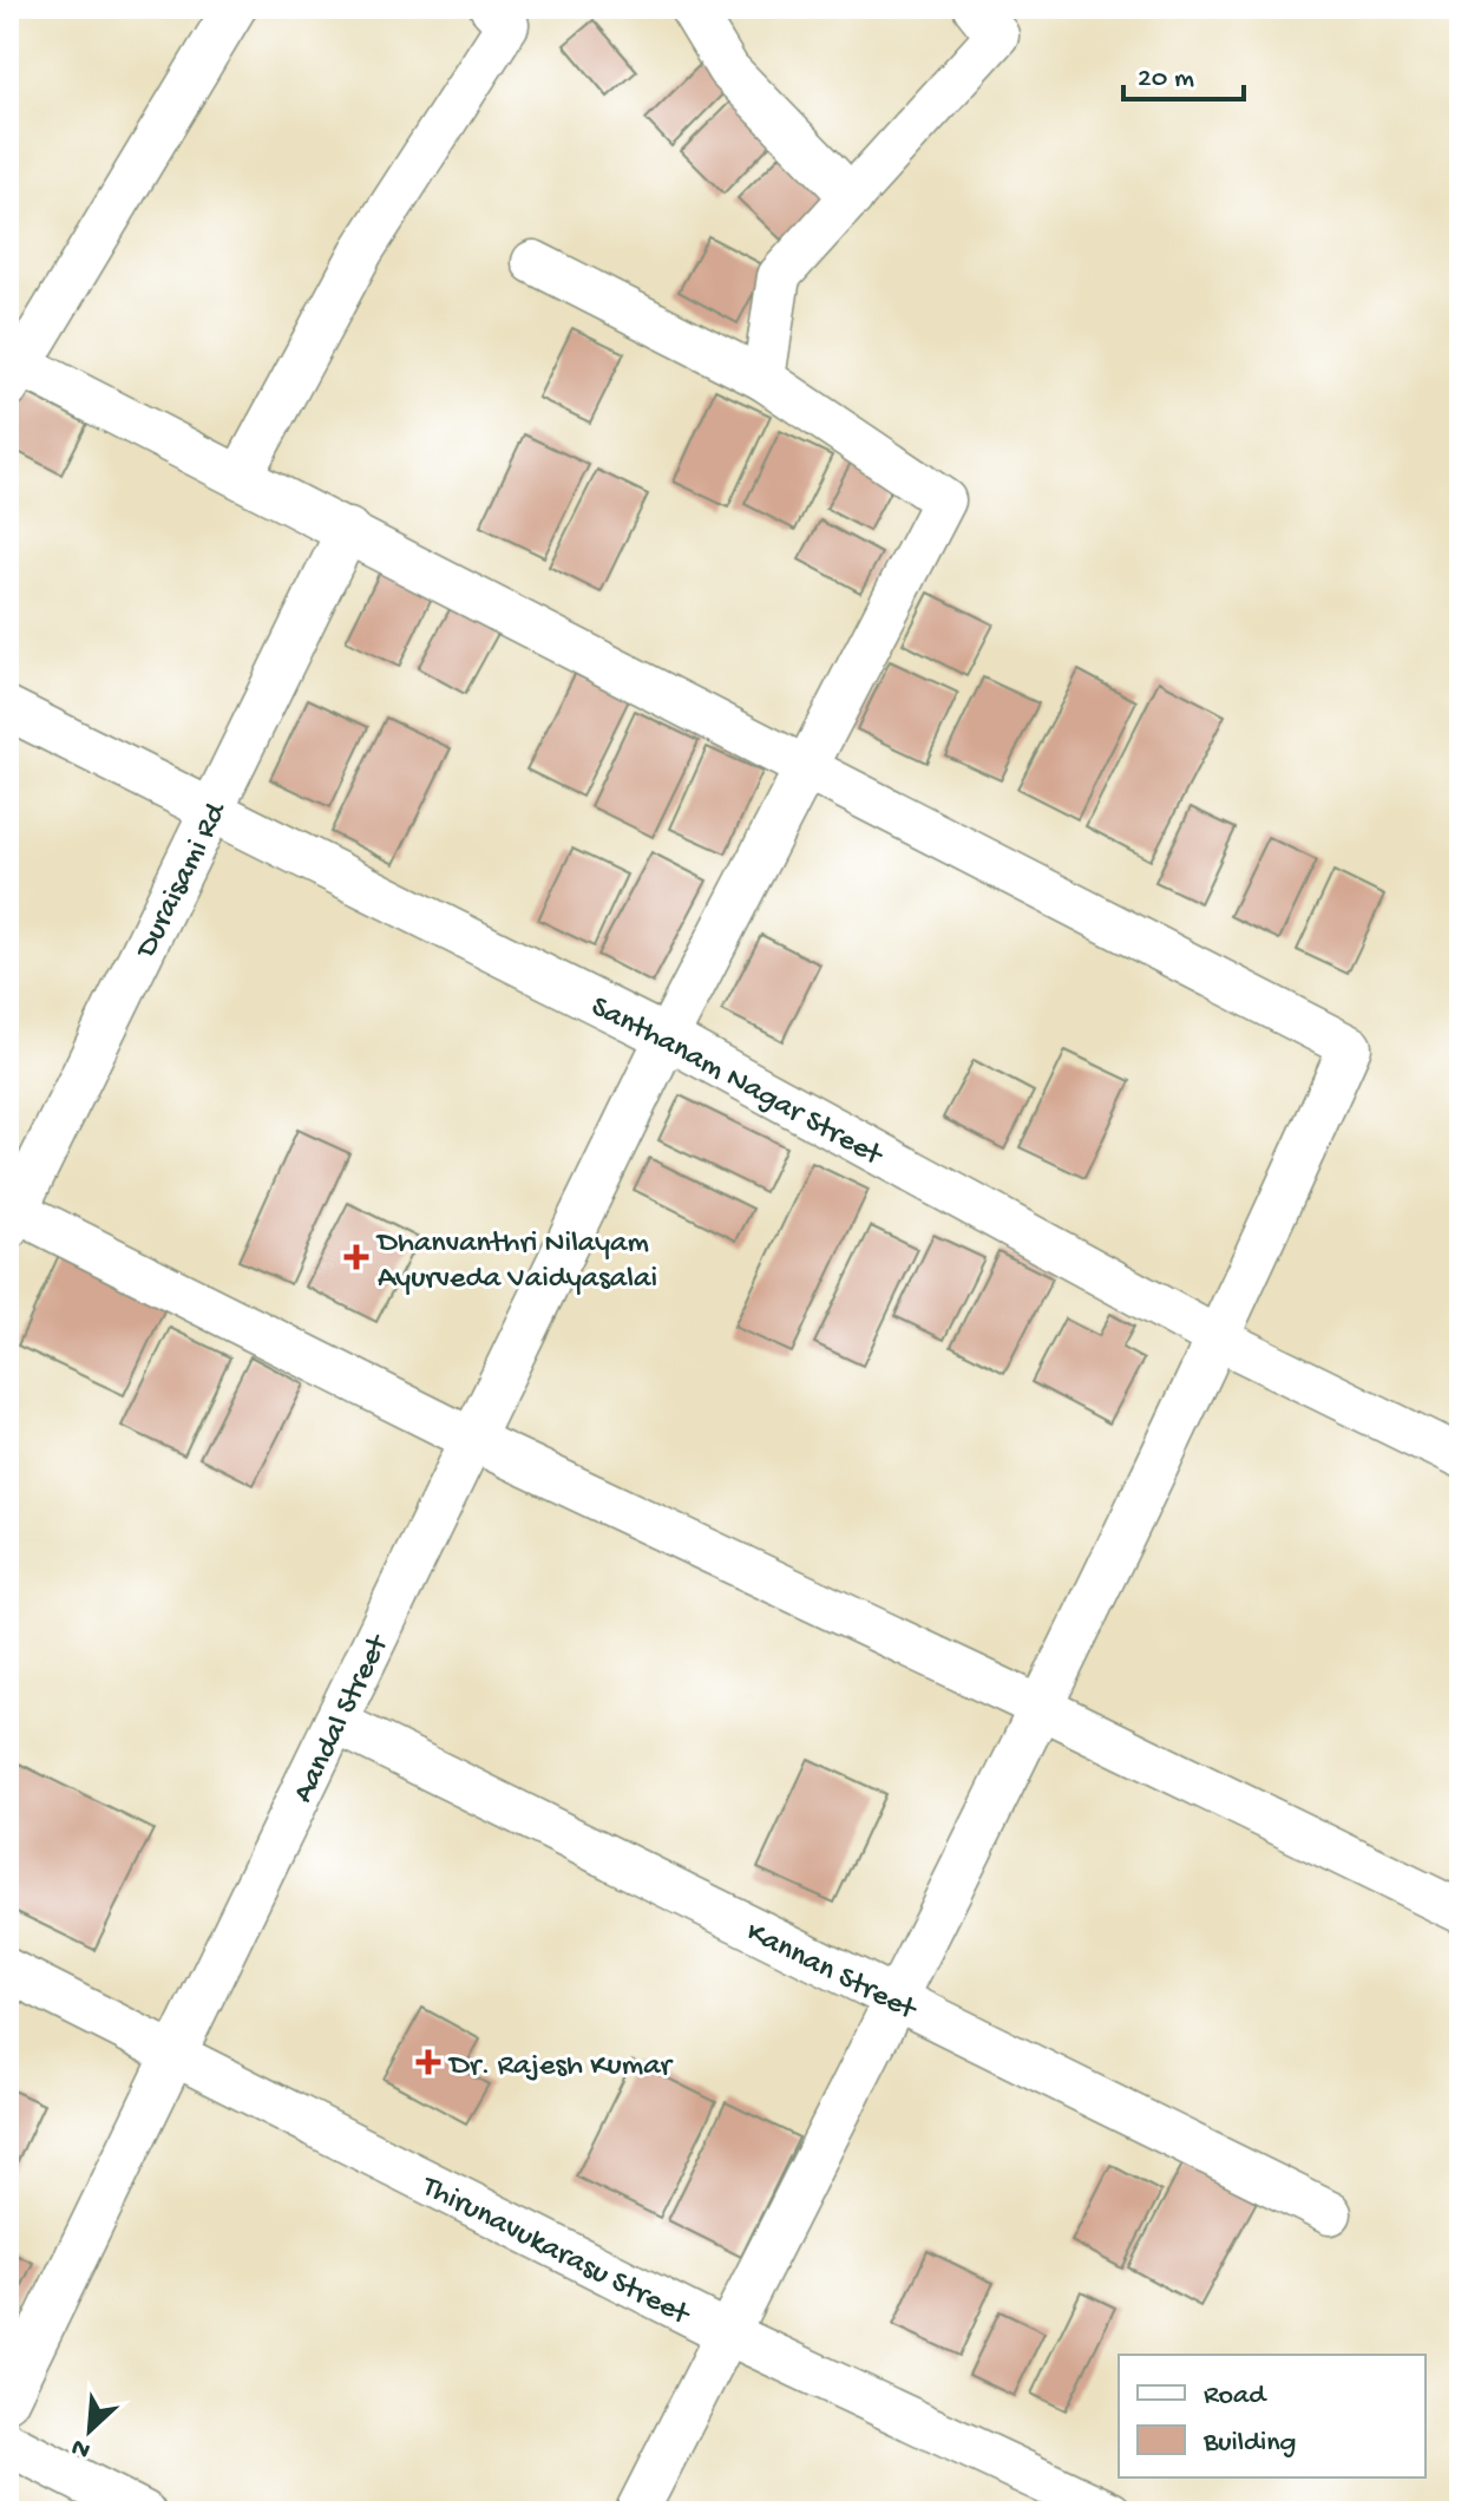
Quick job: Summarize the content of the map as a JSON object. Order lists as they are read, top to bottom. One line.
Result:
{"streets":{"street":["Duraisami Rd","Santhanam Nagar Street","Aandal Street","Kannan Street","Thirunavukarasu Street"]},"crossings":[["Duraisami Rd","Santhanam Nagar Street"],["Santhanam Nagar Street","Aandal Street"],["Aandal Street","Kannan Street"],["Aandal Street","Thirunavukarasu Street"]],"places":{"health":["Dhanvanthri Nilayam Ayurveda Vaidyasalai","Dr. Rajesh Kumar"]},"legend":["Road","Building"],"scale_bar":"20 m","north":"bottom left"}
